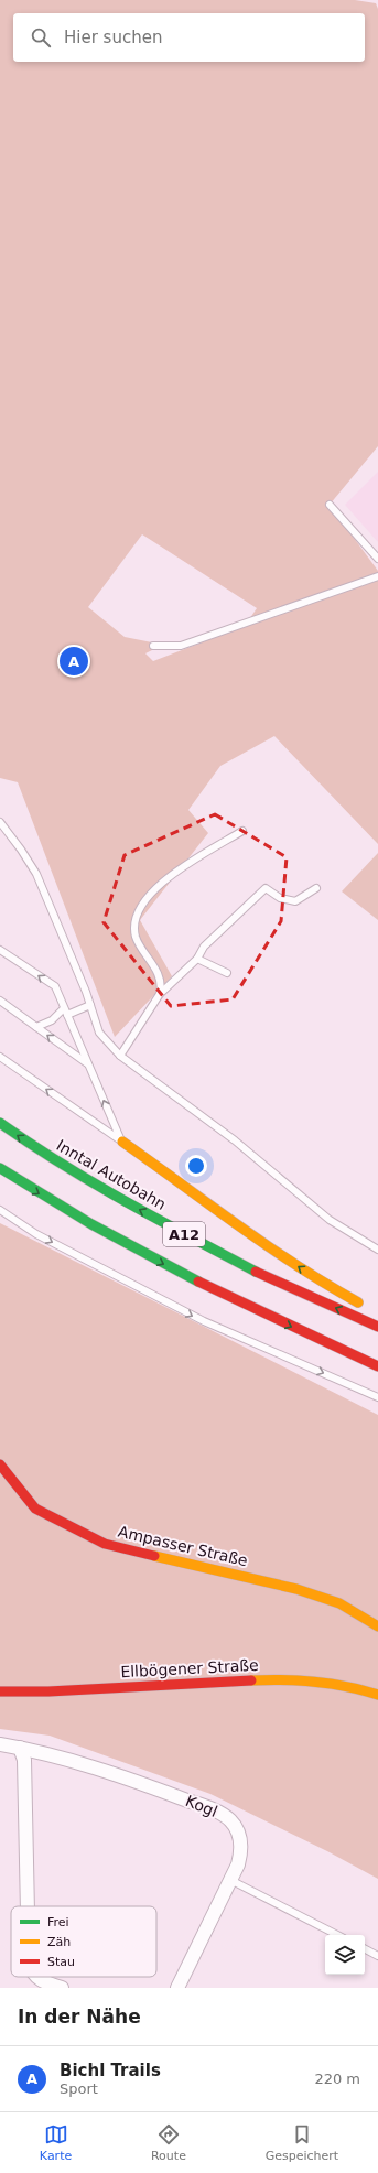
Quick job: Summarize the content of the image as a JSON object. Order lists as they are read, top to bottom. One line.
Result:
{"streets":{"main road":["Inntal Autobahn","A12","Ampasser Straße","Ellbögener Straße"],"street":["Kogl"]},"legend":["Frei","Zäh","Stau"],"page":{"search":"Hier suchen","pins":"A","heading":"In der Nähe","list":[{"mark":"A","name":"Bichl Trails","note":"Sport","value":"220 m"}],"nav":["Karte","Route","Gespeichert"]}}
